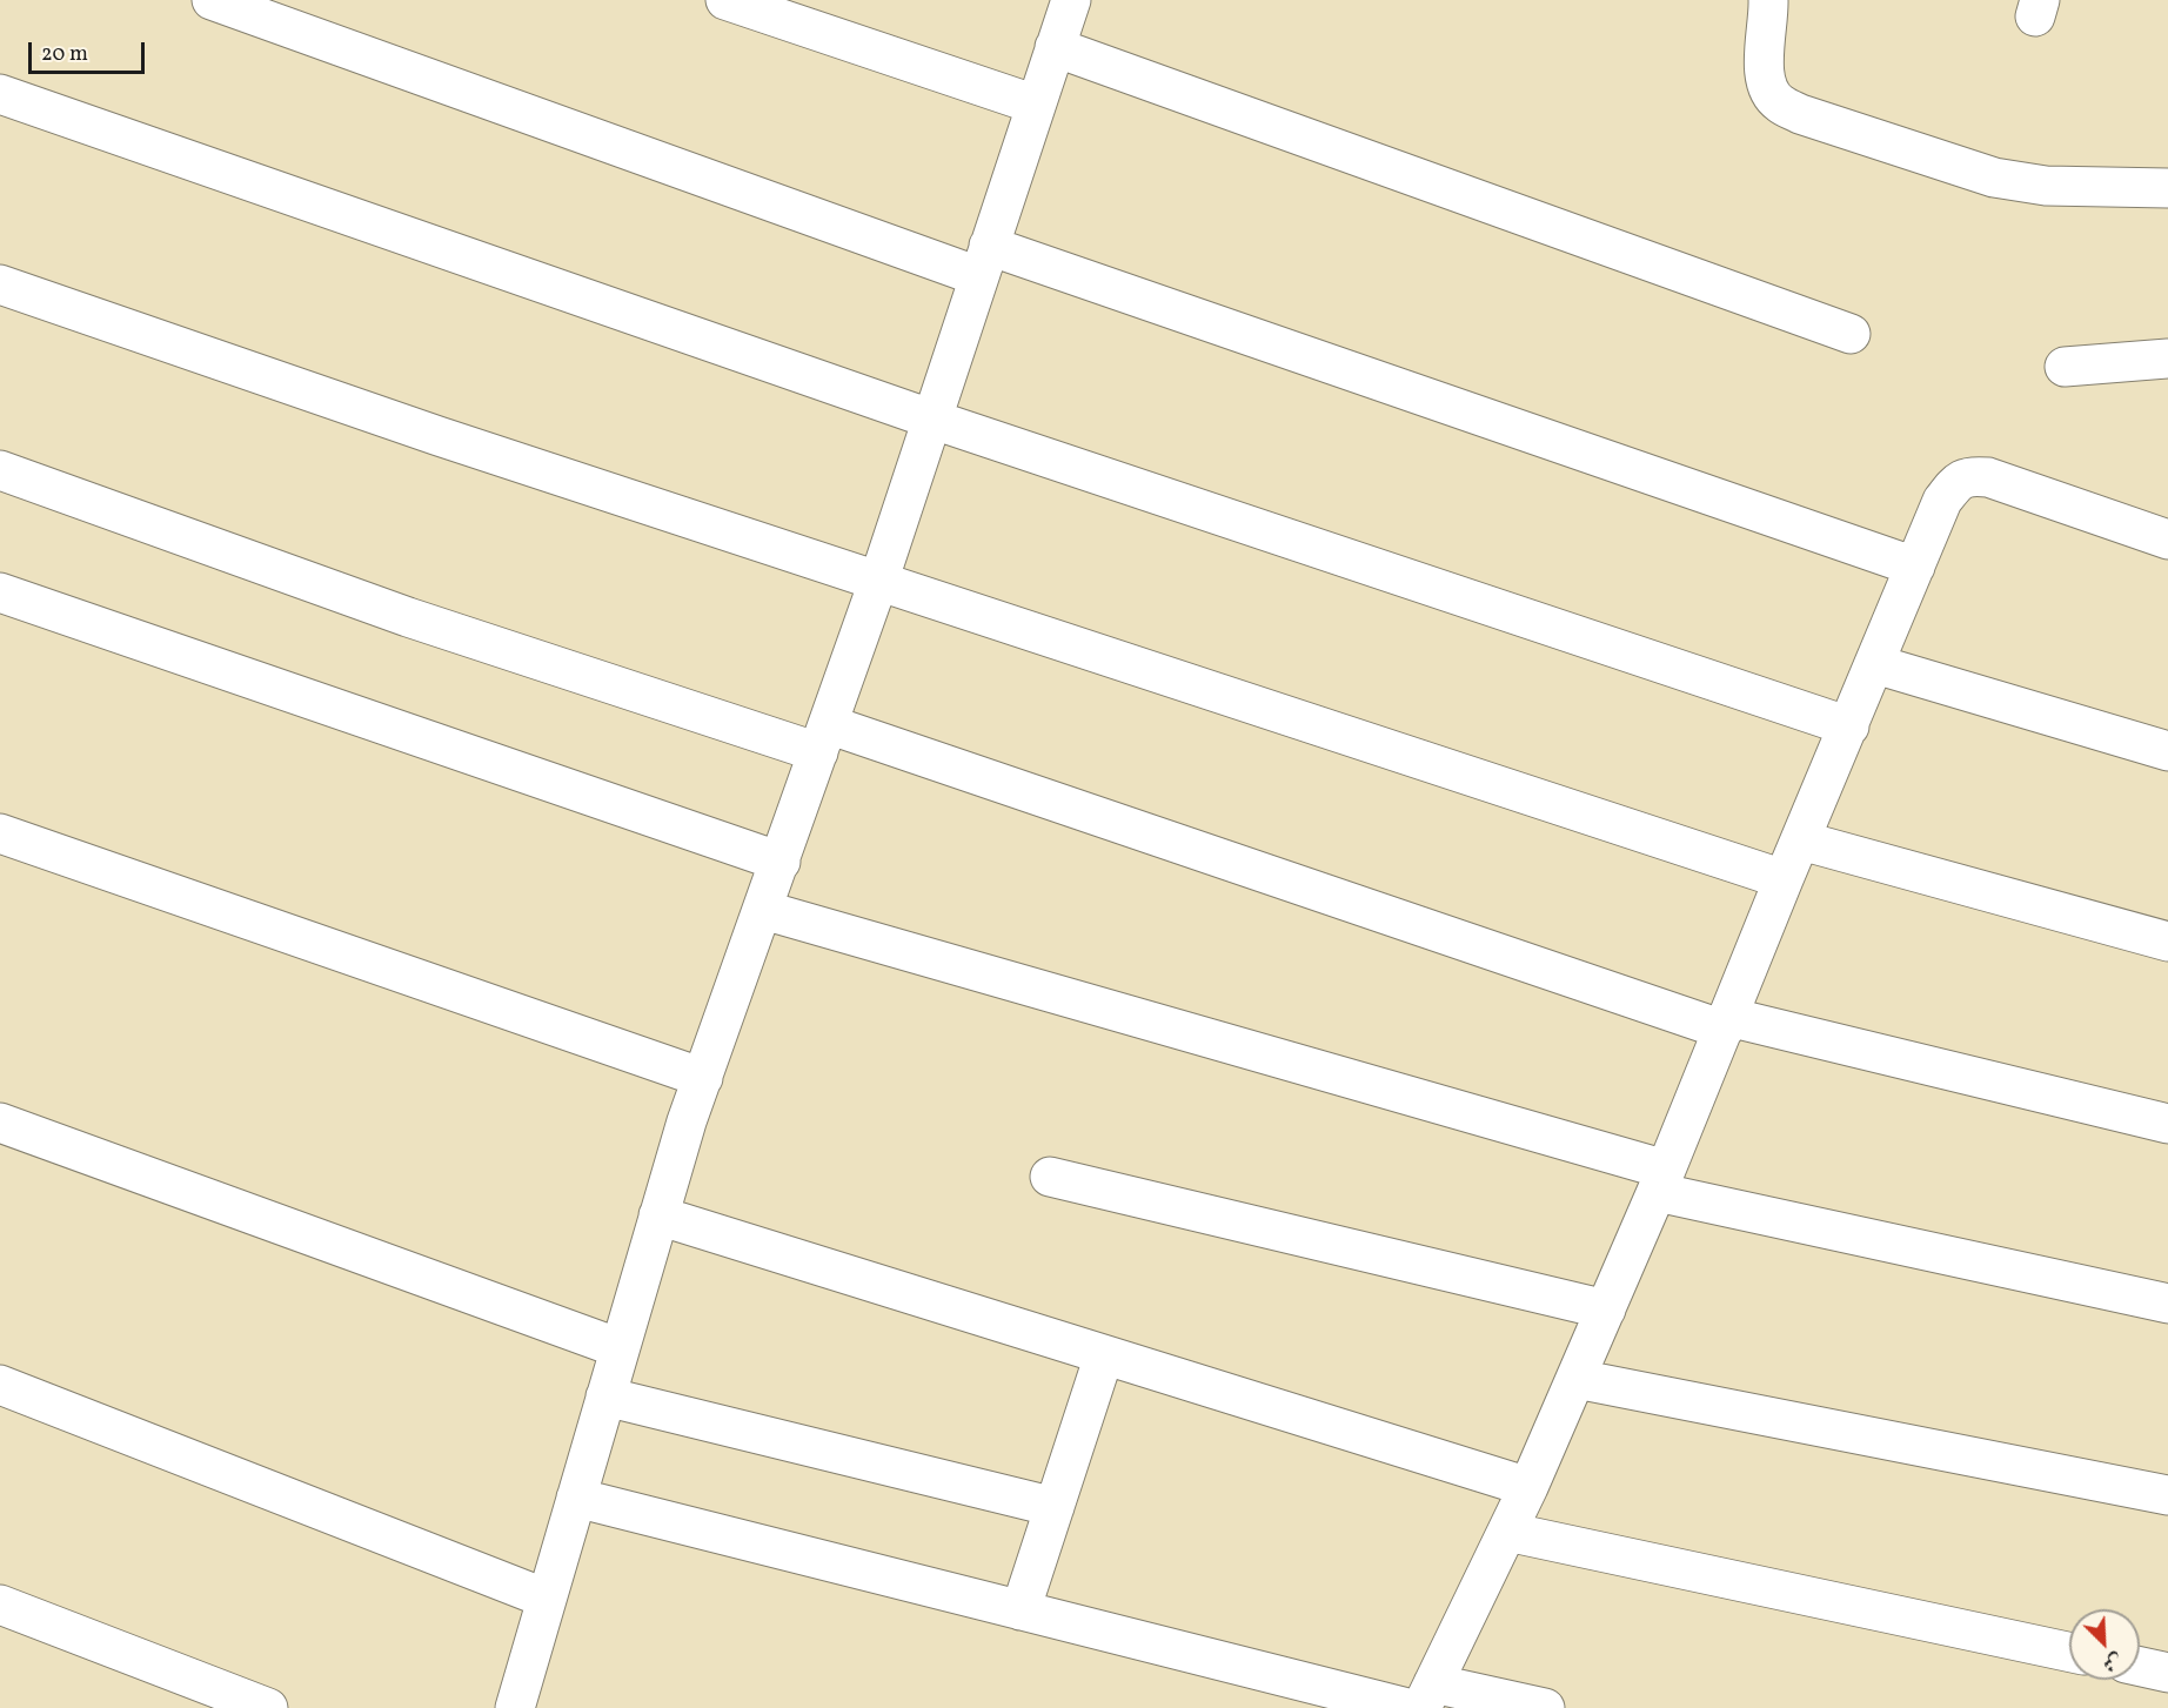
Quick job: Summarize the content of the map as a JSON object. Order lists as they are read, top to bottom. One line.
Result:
{"scale_bar":"20 m","north":"bottom right"}
